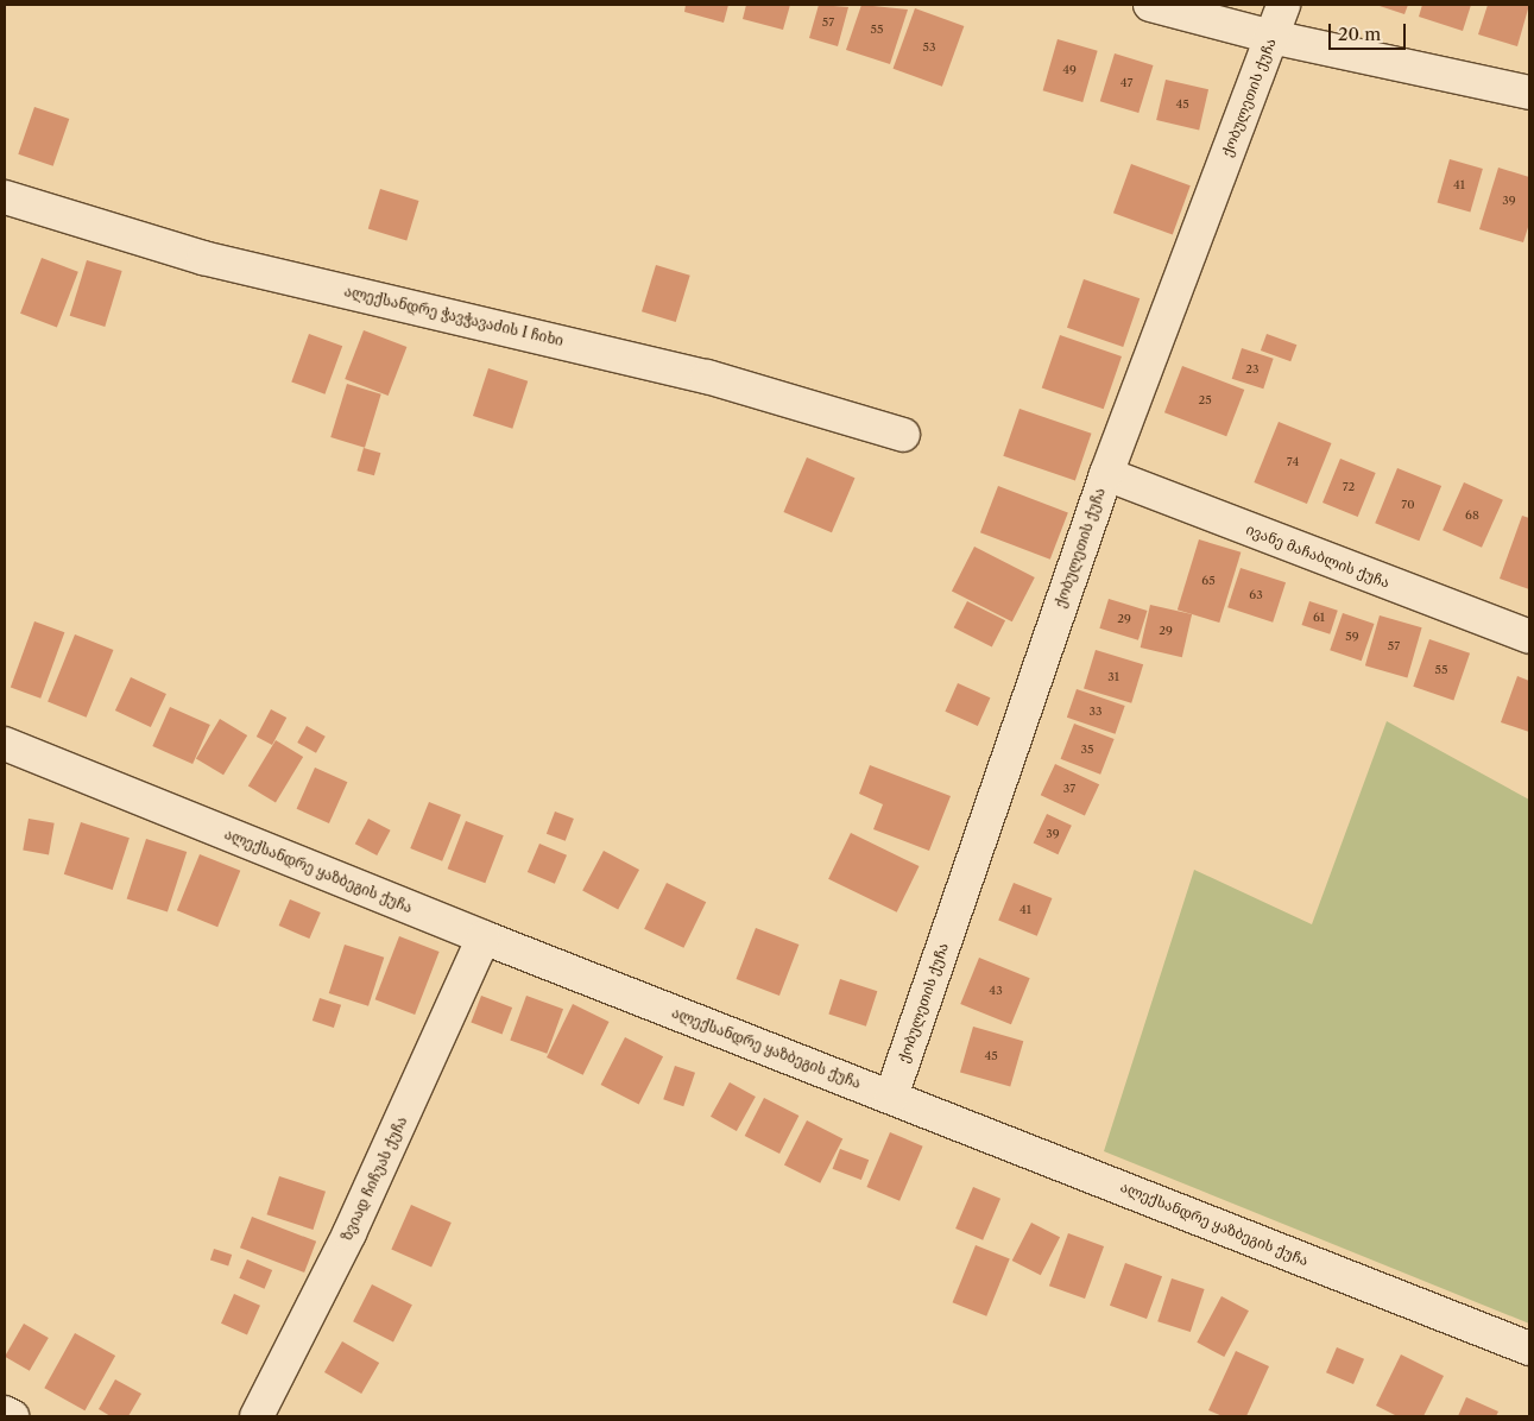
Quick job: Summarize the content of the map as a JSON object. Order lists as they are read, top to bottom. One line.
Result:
{"streets":{"street":["ქობულეთის ქუჩა","ალექსანდრე ჭავჭავაძის I ჩიხი","ივანე მაჩაბლის ქუჩა","ალექსანდრე ყაზბეგის ქუჩა","ზვიად ჩიჩუას ქუჩა"]},"crossings":[["ქობულეთის ქუჩა","ივანე მაჩაბლის ქუჩა"],["ქობულეთის ქუჩა","ალექსანდრე ყაზბეგის ქუჩა"],["ალექსანდრე ყაზბეგის ქუჩა","ზვიად ჩიჩუას ქუჩა"]],"house_numbers":["57","55","53","49","47","45","41","39","23","25","74","72","70","68","65","63","61","29","29","59","57","55","31","33","35","37","39","41","43","45"],"scale_bar":"20 m"}
